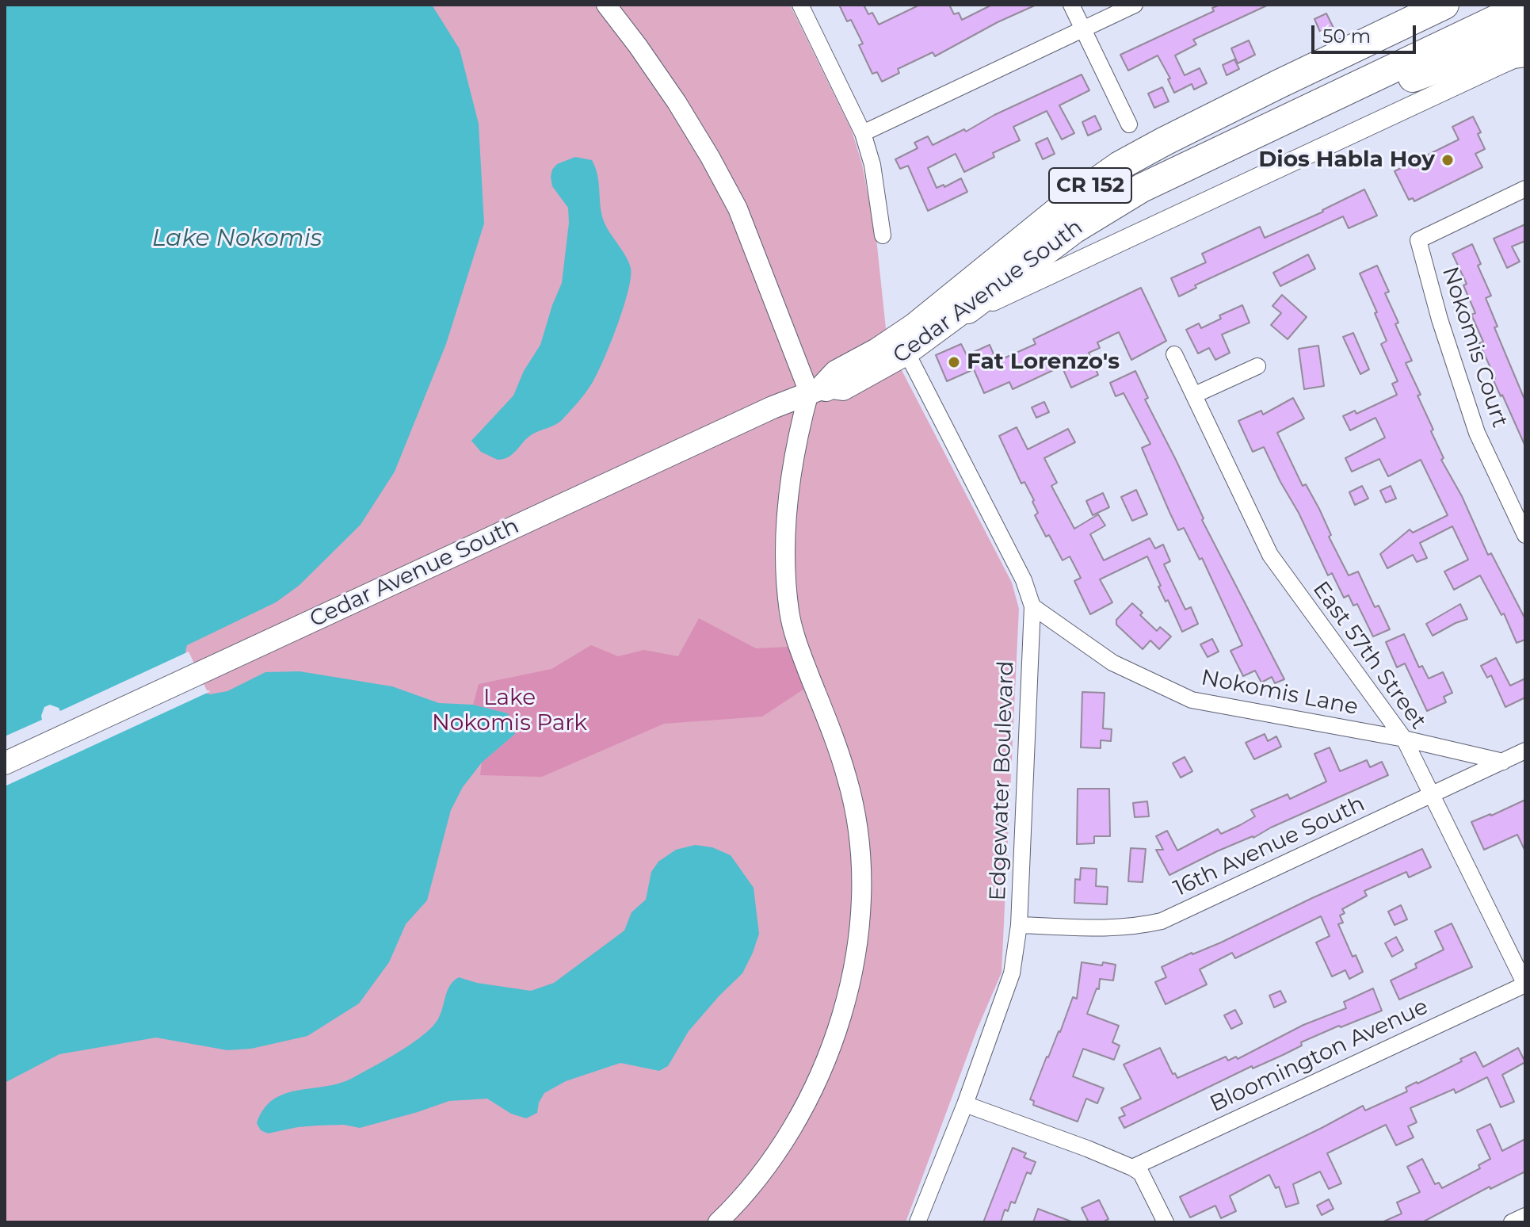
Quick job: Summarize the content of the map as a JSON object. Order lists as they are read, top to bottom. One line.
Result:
{"streets":{"highway":["CR 152","Cedar Avenue South"],"street":["Nokomis Court","East 57th Street","Nokomis Lane","Edgewater Boulevard","16th Avenue South","Bloomington Avenue"]},"crossings":[["Cedar Avenue South","Edgewater Boulevard"],["East 57th Street","Nokomis Lane"],["East 57th Street","16th Avenue South"],["East 57th Street","Bloomington Avenue"],["Nokomis Lane","Edgewater Boulevard"],["Nokomis Lane","16th Avenue South"],["Edgewater Boulevard","16th Avenue South"]],"water":["Lake Nokomis"],"parks":["Lake Nokomis Park"],"places":["Dios Habla Hoy","Fat Lorenzo's"],"scale_bar":"50 m"}
